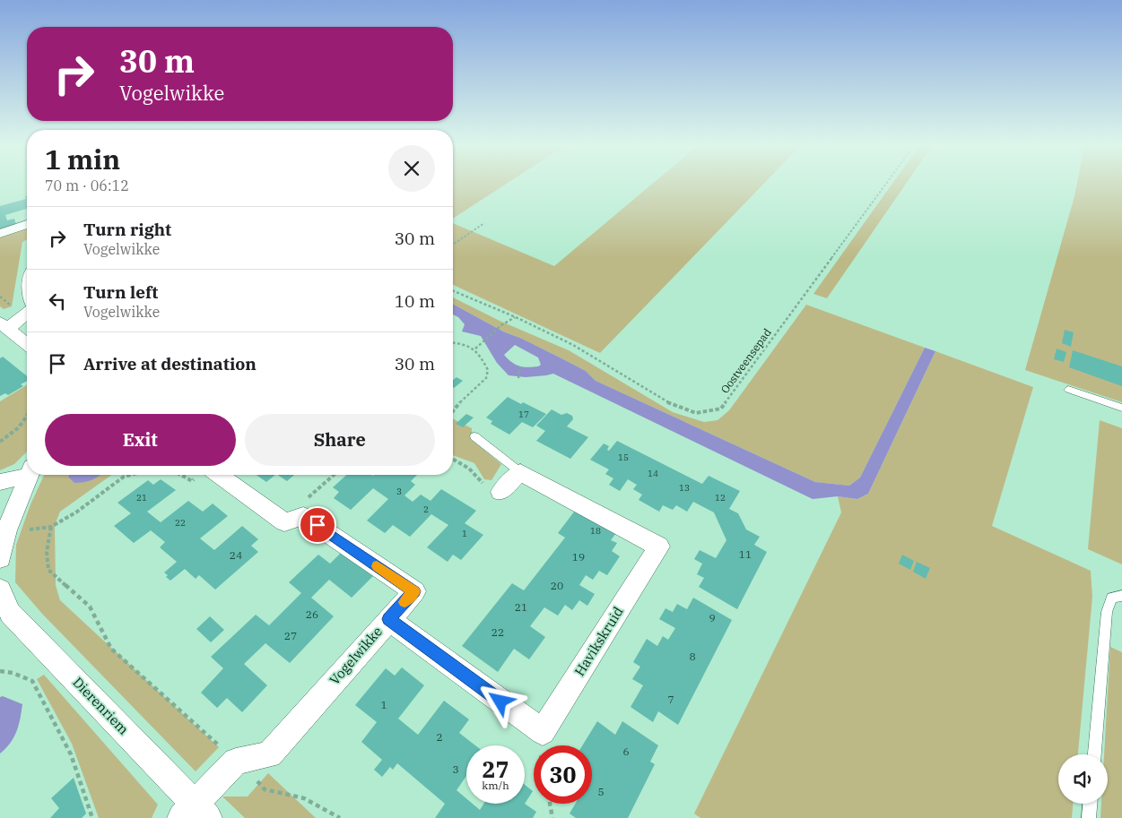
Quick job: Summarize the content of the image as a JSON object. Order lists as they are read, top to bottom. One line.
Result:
{"streets":{"street":["Havikskruid","Vogelwikke","Dierenriem"],"path":["Oostveensepad"]},"crossings":[["Havikskruid","Vogelwikke"]],"house_numbers":["17","15","14","13","3","21","12","2","22","18","1","11","24","19","20","21","26","9","22","27","8","7","1","2","6","3","5"],"page":{"turn":["30 m","Vogelwikke"],"heading":["1 min","70 m · 06:12"],"list":[{"name":"Turn right","note":"Vogelwikke","value":"30 m"},{"name":"Turn left","note":"Vogelwikke","value":"10 m"},{"name":"Arrive at destination","value":"30 m"}],"buttons":["Exit","Share"],"speed":"27 km/h","limit":"30"}}
